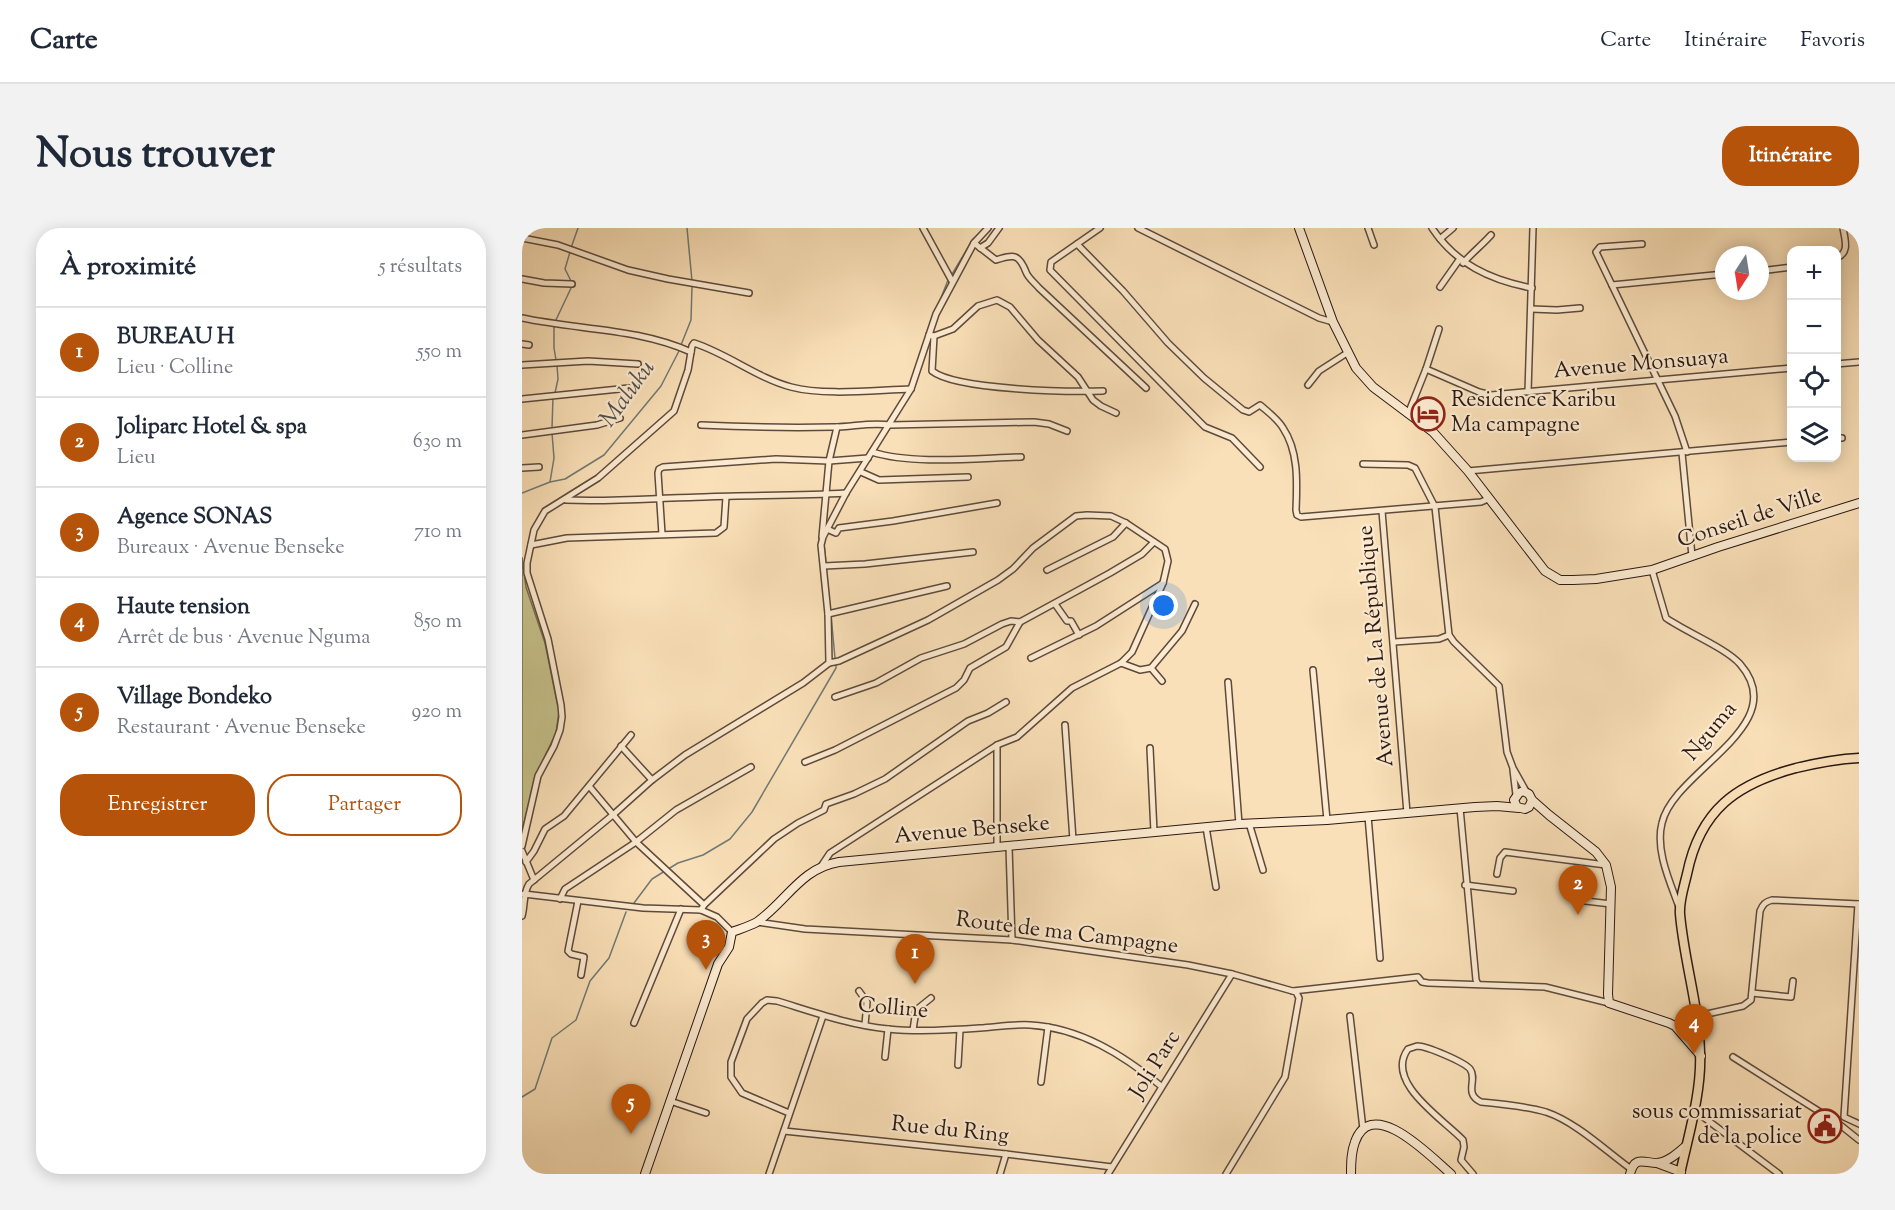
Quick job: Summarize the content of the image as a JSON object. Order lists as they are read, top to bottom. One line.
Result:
{"streets":{"street":["Avenue Monsuaya","Conseil de Ville","Avenue de La République","Nguma","Avenue Benseke","Route de ma Campagne","Colline","Joli Parc","Rue du Ring"]},"crossings":[["Conseil de Ville","Avenue de La République"],["Conseil de Ville","Nguma"],["Avenue de La République","Avenue Benseke"],["Avenue Benseke","Route de ma Campagne"],["Route de ma Campagne","Joli Parc"],["Colline","Joli Parc"],["Joli Parc","Rue du Ring"]],"water":["Maluku"],"places":{"hotel":["Residence Karibu Ma campagne"],"public building":["sous commissariat de la police"]},"north":"bottom","page":{"header":"Carte","nav":["Carte","Itinéraire","Favoris"],"title":"Nous trouver","buttons":["Itinéraire",["Enregistrer","Partager"]],"heading":["À proximité","5 résultats"],"map_buttons":["+","−"],"list":[{"mark":"1","name":"BUREAU H","note":"Lieu · Colline","value":"550 m"},{"mark":"2","name":"Joliparc Hotel & spa","note":"Lieu","value":"630 m"},{"mark":"3","name":"Agence SONAS","note":"Bureaux · Avenue Benseke","value":"710 m"},{"mark":"4","name":"Haute tension","note":"Arrêt de bus · Avenue Nguma","value":"850 m"},{"mark":"5","name":"Village Bondeko","note":"Restaurant · Avenue Benseke","value":"920 m"}],"pins":["2","3","1","4","5"]}}
